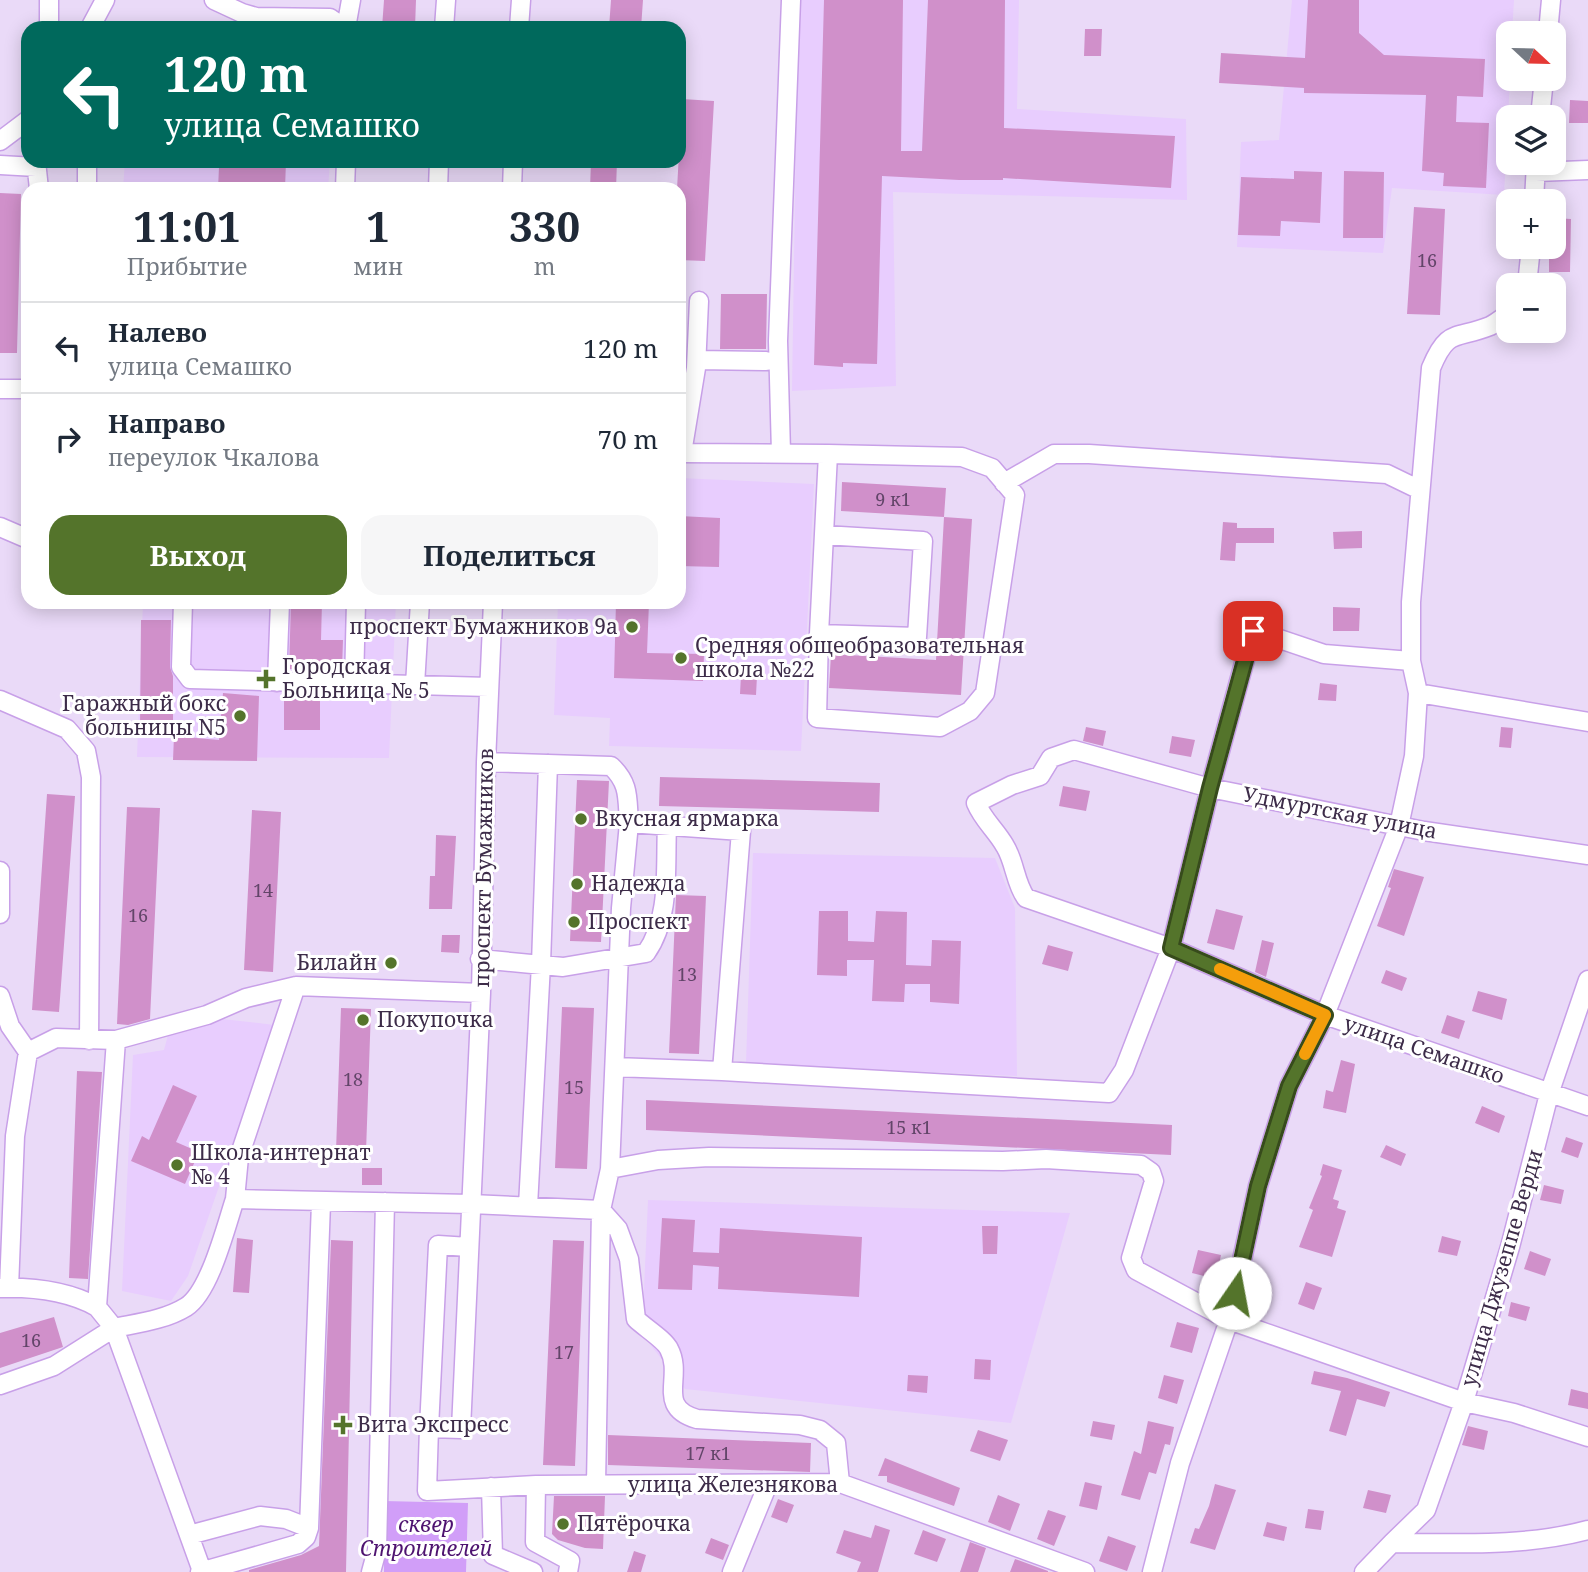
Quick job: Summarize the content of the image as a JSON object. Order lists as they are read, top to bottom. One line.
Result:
{"streets":{"street":["Удмуртская улица","проспект Бумажников","улица Семашко","улица Джузеппе Верди","улица Железнякова"]},"crossings":[["Удмуртская улица","улица Семашко"],["проспект Бумажников","улица Железнякова"],["улица Семашко","улица Джузеппе Верди"]],"parks":["сквер Строителей"],"places":{"other":["проспект Бумажников 9а","Средняя общеобразовательная школа №22","Гаражный бокс больницы N5","Вкусная ярмарка","Надежда","Проспект","Билайн","Покупочка","Школа-интернат № 4","Пятёрочка"],"health":["Городская Больница № 5","Вита Экспресс"]},"house_numbers":["16","9 к1","14","16","13","18","15","15 к1","16","17","17 к1"],"north":"right","page":{"map_buttons":["+","−"],"turn":["120 m","улица Семашко"],"eta":["11:01","Прибытие","1","мин","330","m"],"list":[{"name":"Налево","note":"улица Семашко","value":"120 m"},{"name":"Направо","note":"переулок Чкалова","value":"70 m"}],"buttons":["Выход","Поделиться"]}}
